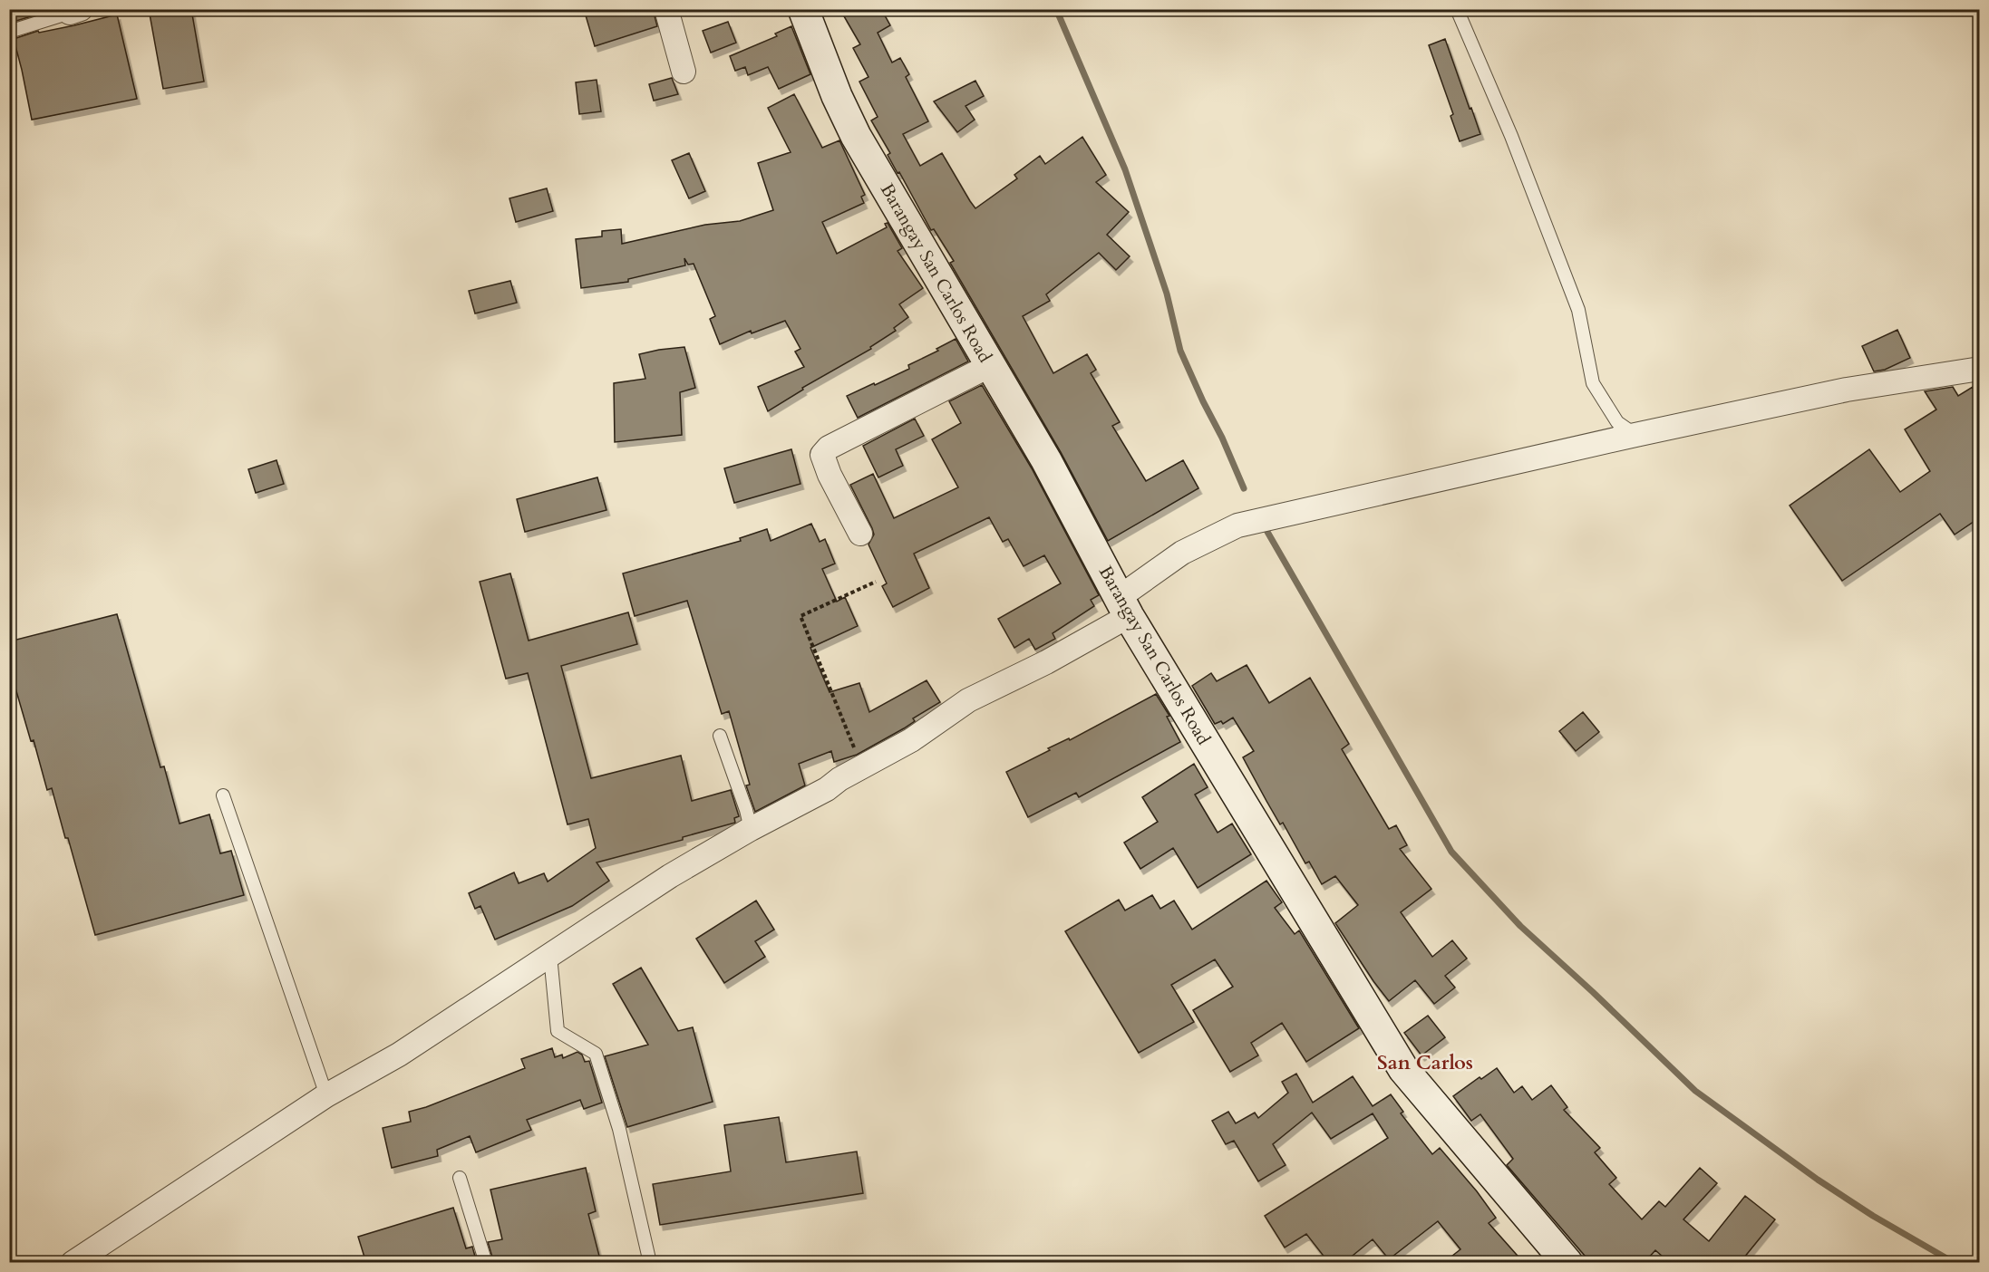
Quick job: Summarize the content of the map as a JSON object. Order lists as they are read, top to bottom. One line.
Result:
{"streets":{"street":["Barangay San Carlos Road"]},"districts":["San Carlos"]}
